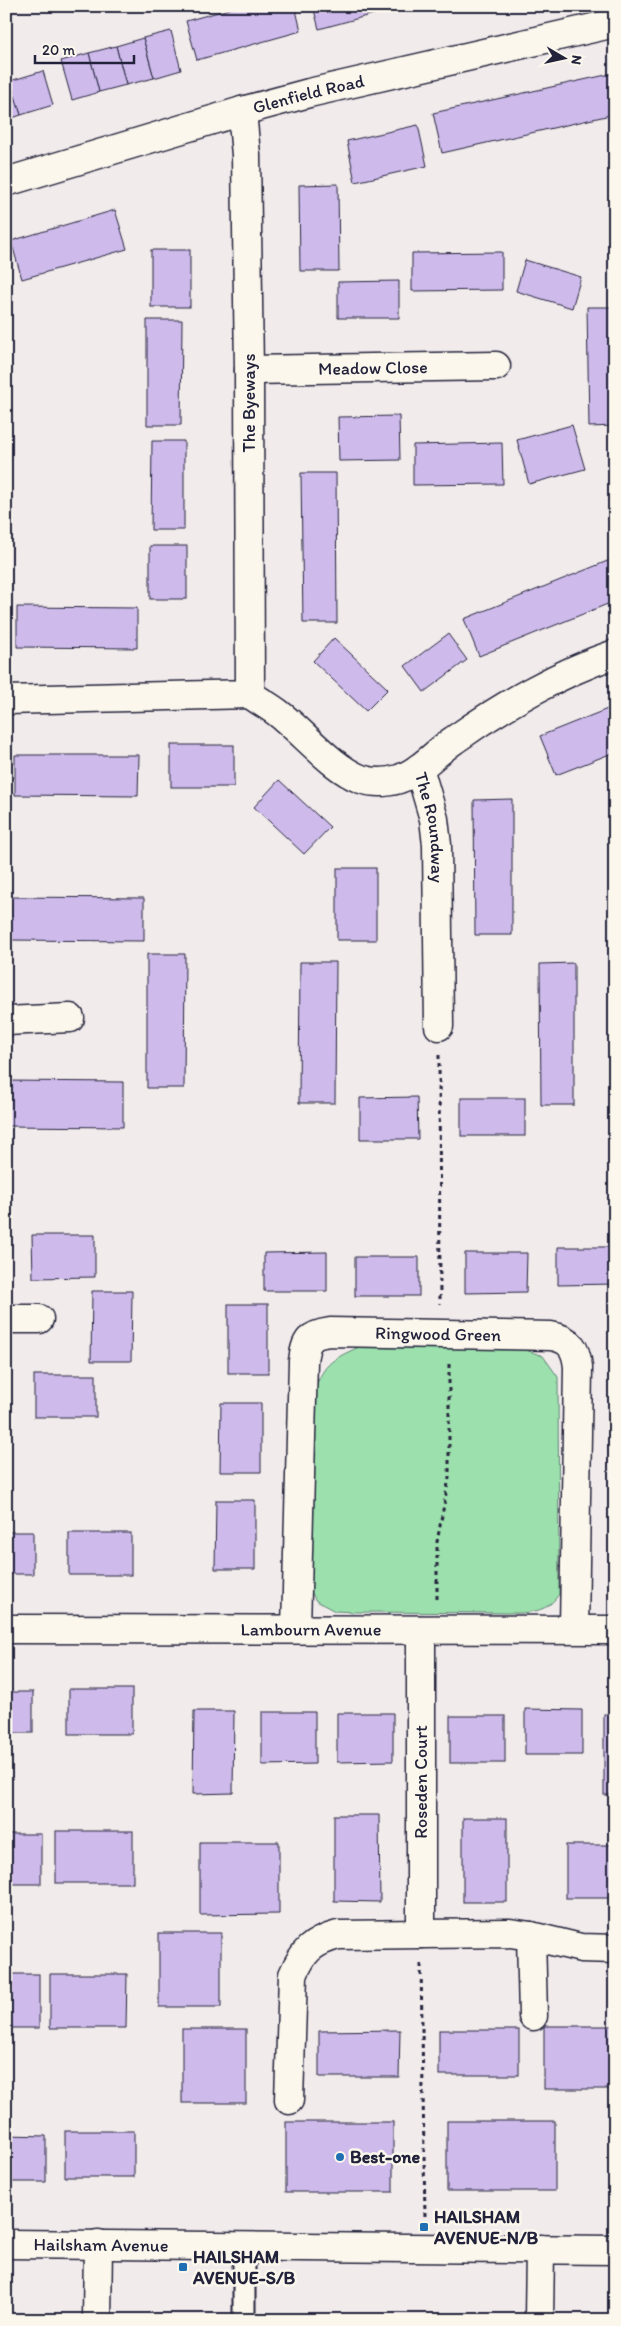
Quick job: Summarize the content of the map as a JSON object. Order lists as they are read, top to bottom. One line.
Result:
{"streets":{"street":["Glenfield Road","Meadow Close","The Byeways","The Roundway","Ringwood Green","Lambourn Avenue","Roseden Court","Hailsham Avenue"]},"crossings":[["Glenfield Road","The Byeways"],["Meadow Close","The Byeways"],["Ringwood Green","Lambourn Avenue"],["Lambourn Avenue","Roseden Court"]],"places":{"other":["Best-one"],"transit":["HAILSHAM AVENUE-N/B","HAILSHAM AVENUE-S/B"]},"scale_bar":"20 m","north":"right"}
